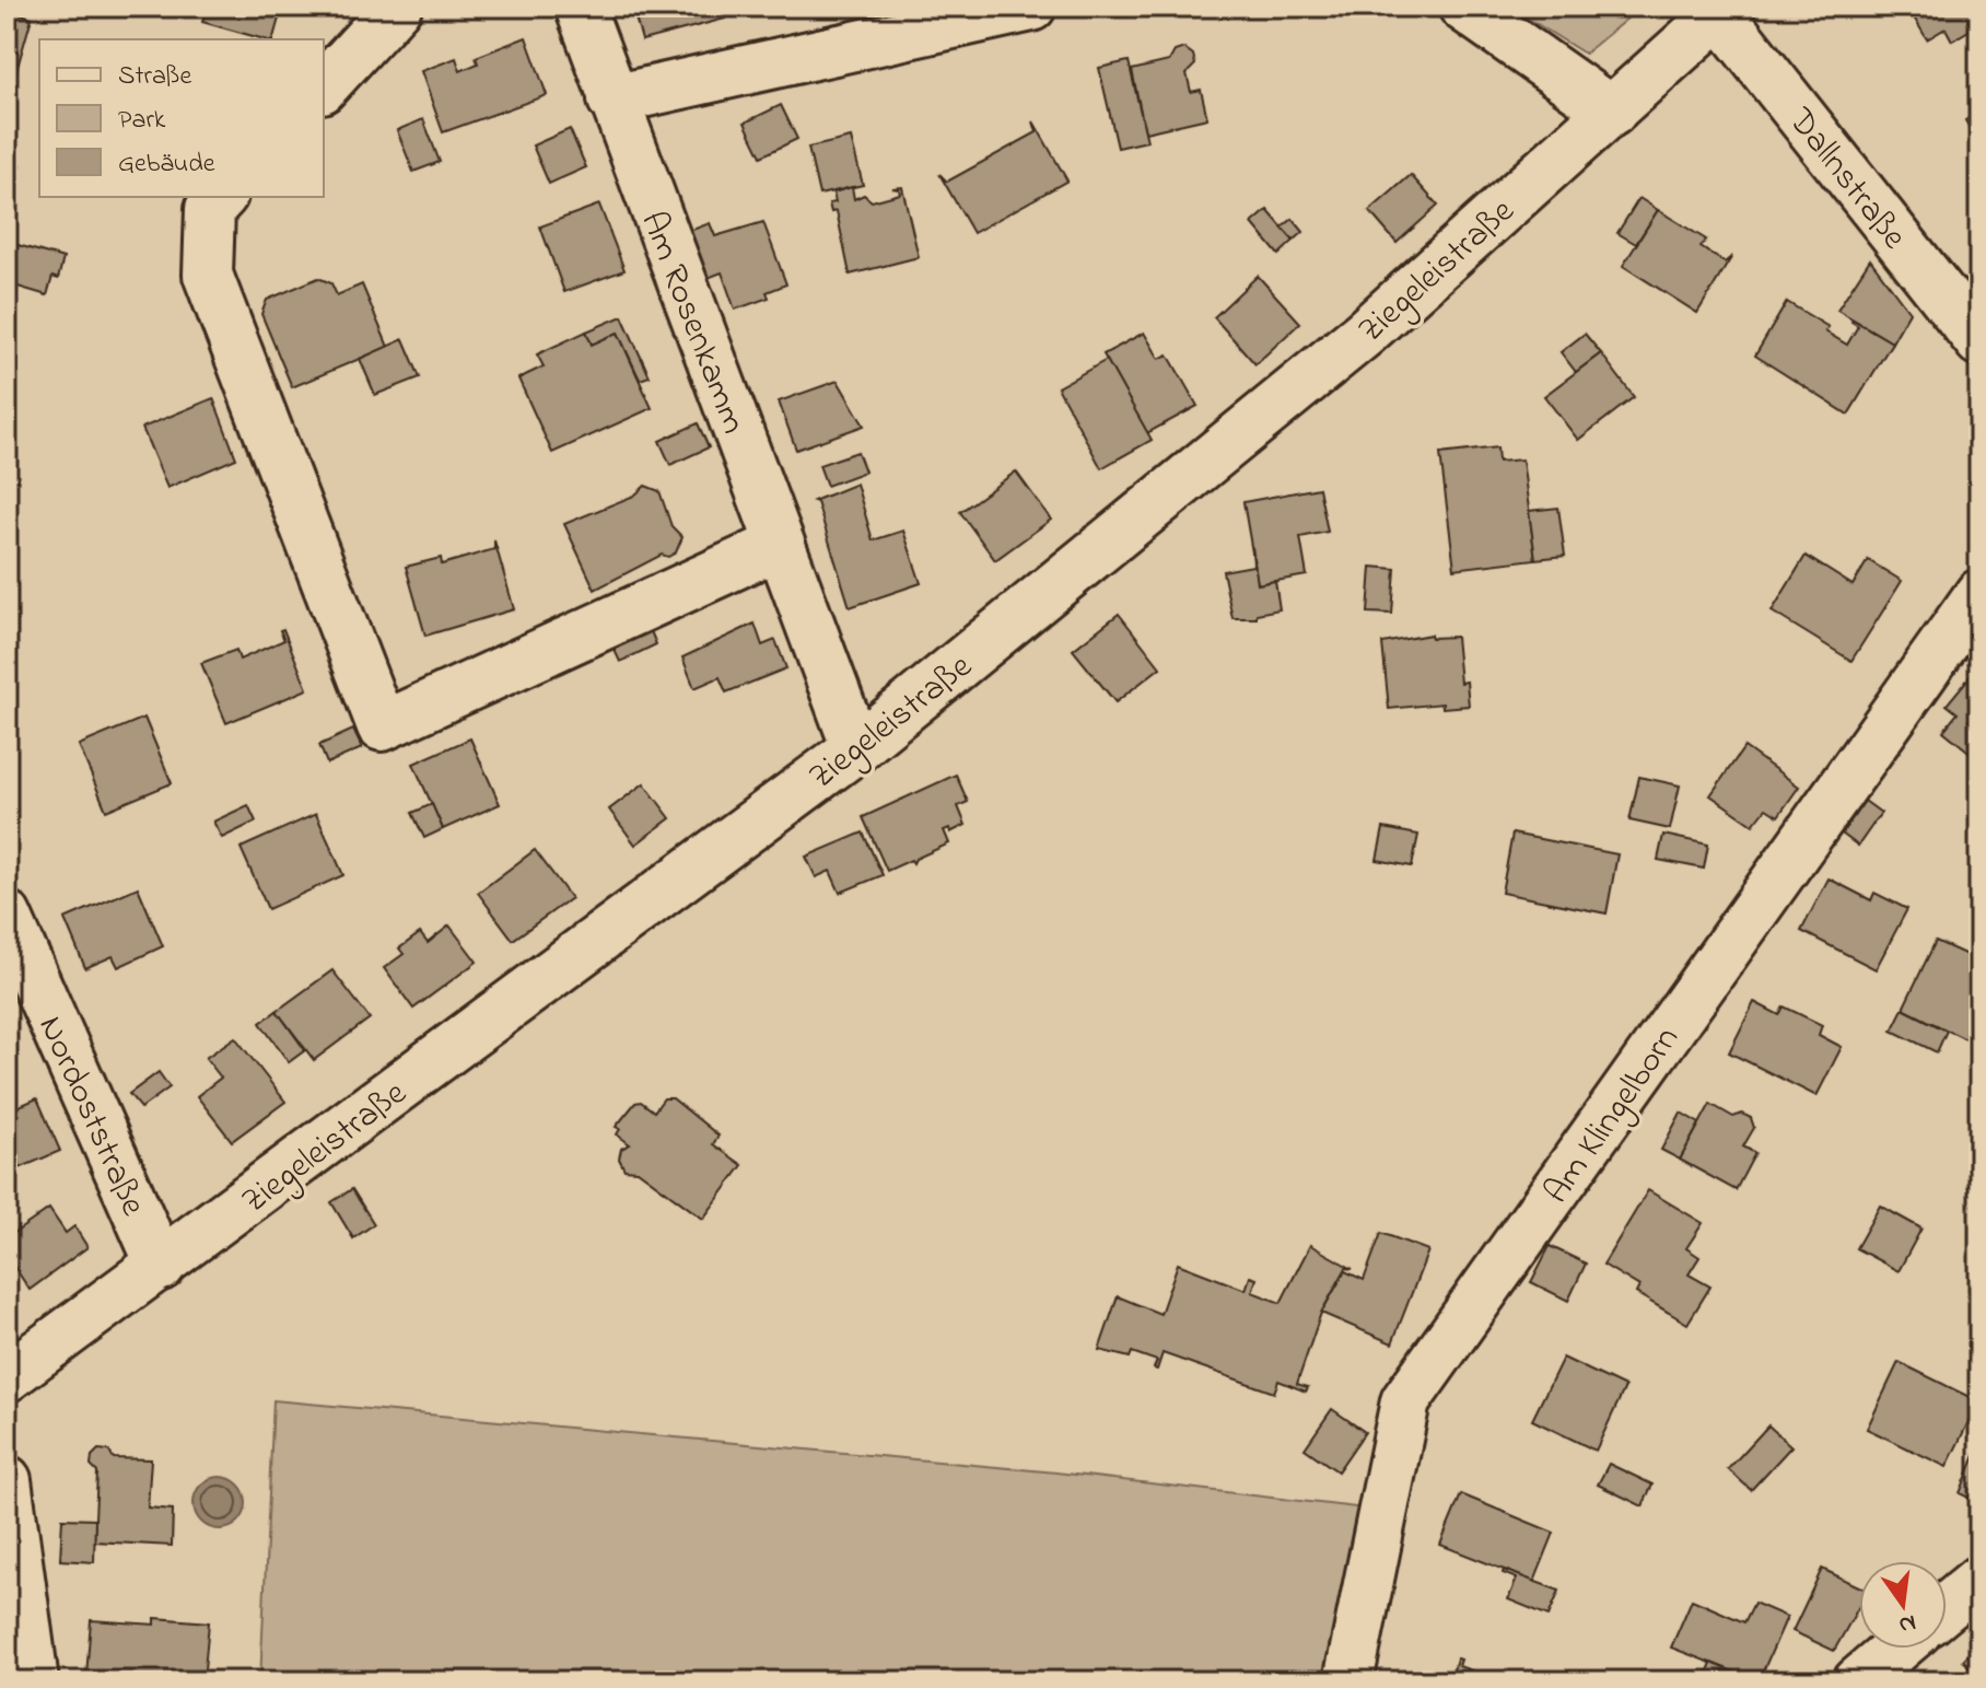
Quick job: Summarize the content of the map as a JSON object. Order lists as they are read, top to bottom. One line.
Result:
{"streets":{"street":["Dallnstraße","Ziegeleistraße","Am Rosenkamm","Am Klingelborn","Nordoststraße"]},"crossings":[["Dallnstraße","Ziegeleistraße"],["Ziegeleistraße","Am Rosenkamm"],["Ziegeleistraße","Nordoststraße"]],"legend":["Straße","Park","Gebäude"],"north":"bottom"}
